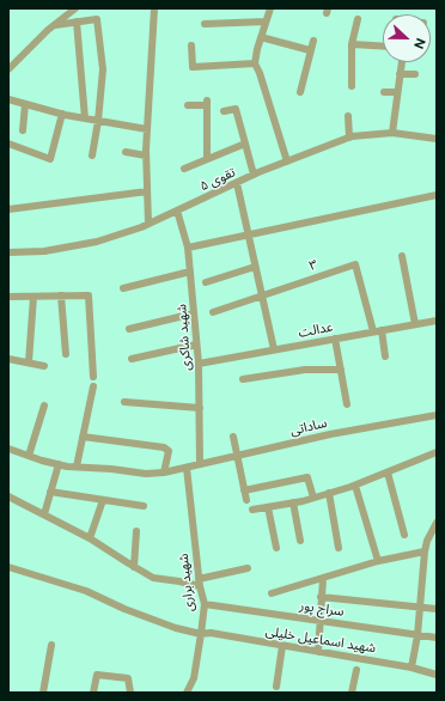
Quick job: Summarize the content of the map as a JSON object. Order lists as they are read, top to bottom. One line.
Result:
{"streets":{"street":["تقوی ۵","۳","عدالت","شهید شاکری","ساداتی","شهید براری","سراج پور","شهید اسماعیل خلیلی"]},"crossings":[["تقوی ۵","شهید شاکری"],["۳","عدالت"],["عدالت","شهید شاکری"],["شهید شاکری","ساداتی"],["ساداتی","شهید براری"],["شهید براری","سراج پور"],["شهید براری","شهید اسماعیل خلیلی"]],"north":"right"}
